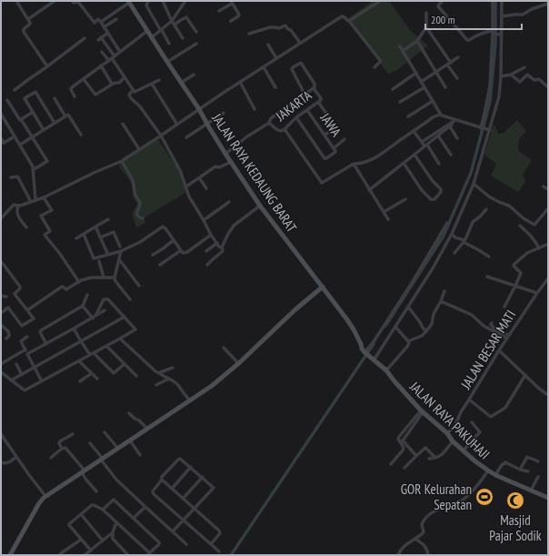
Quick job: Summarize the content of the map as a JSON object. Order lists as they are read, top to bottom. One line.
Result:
{"streets":{"street":["JAKARTA","JAWA","JALAN RAYA KEDAUNG BARAT","JALAN BESAR MATI","JALAN RAYA PAKUHAJI"]},"crossings":[["JAKARTA","JAWA"],["JAKARTA","JALAN RAYA KEDAUNG BARAT"],["JALAN RAYA KEDAUNG BARAT","JALAN RAYA PAKUHAJI"],["JALAN BESAR MATI","JALAN RAYA PAKUHAJI"]],"places":{"sports":["GOR Kelurahan Sepatan"],"mosque":["Masjid Pajar Sodik"]},"scale_bar":"200 m"}
